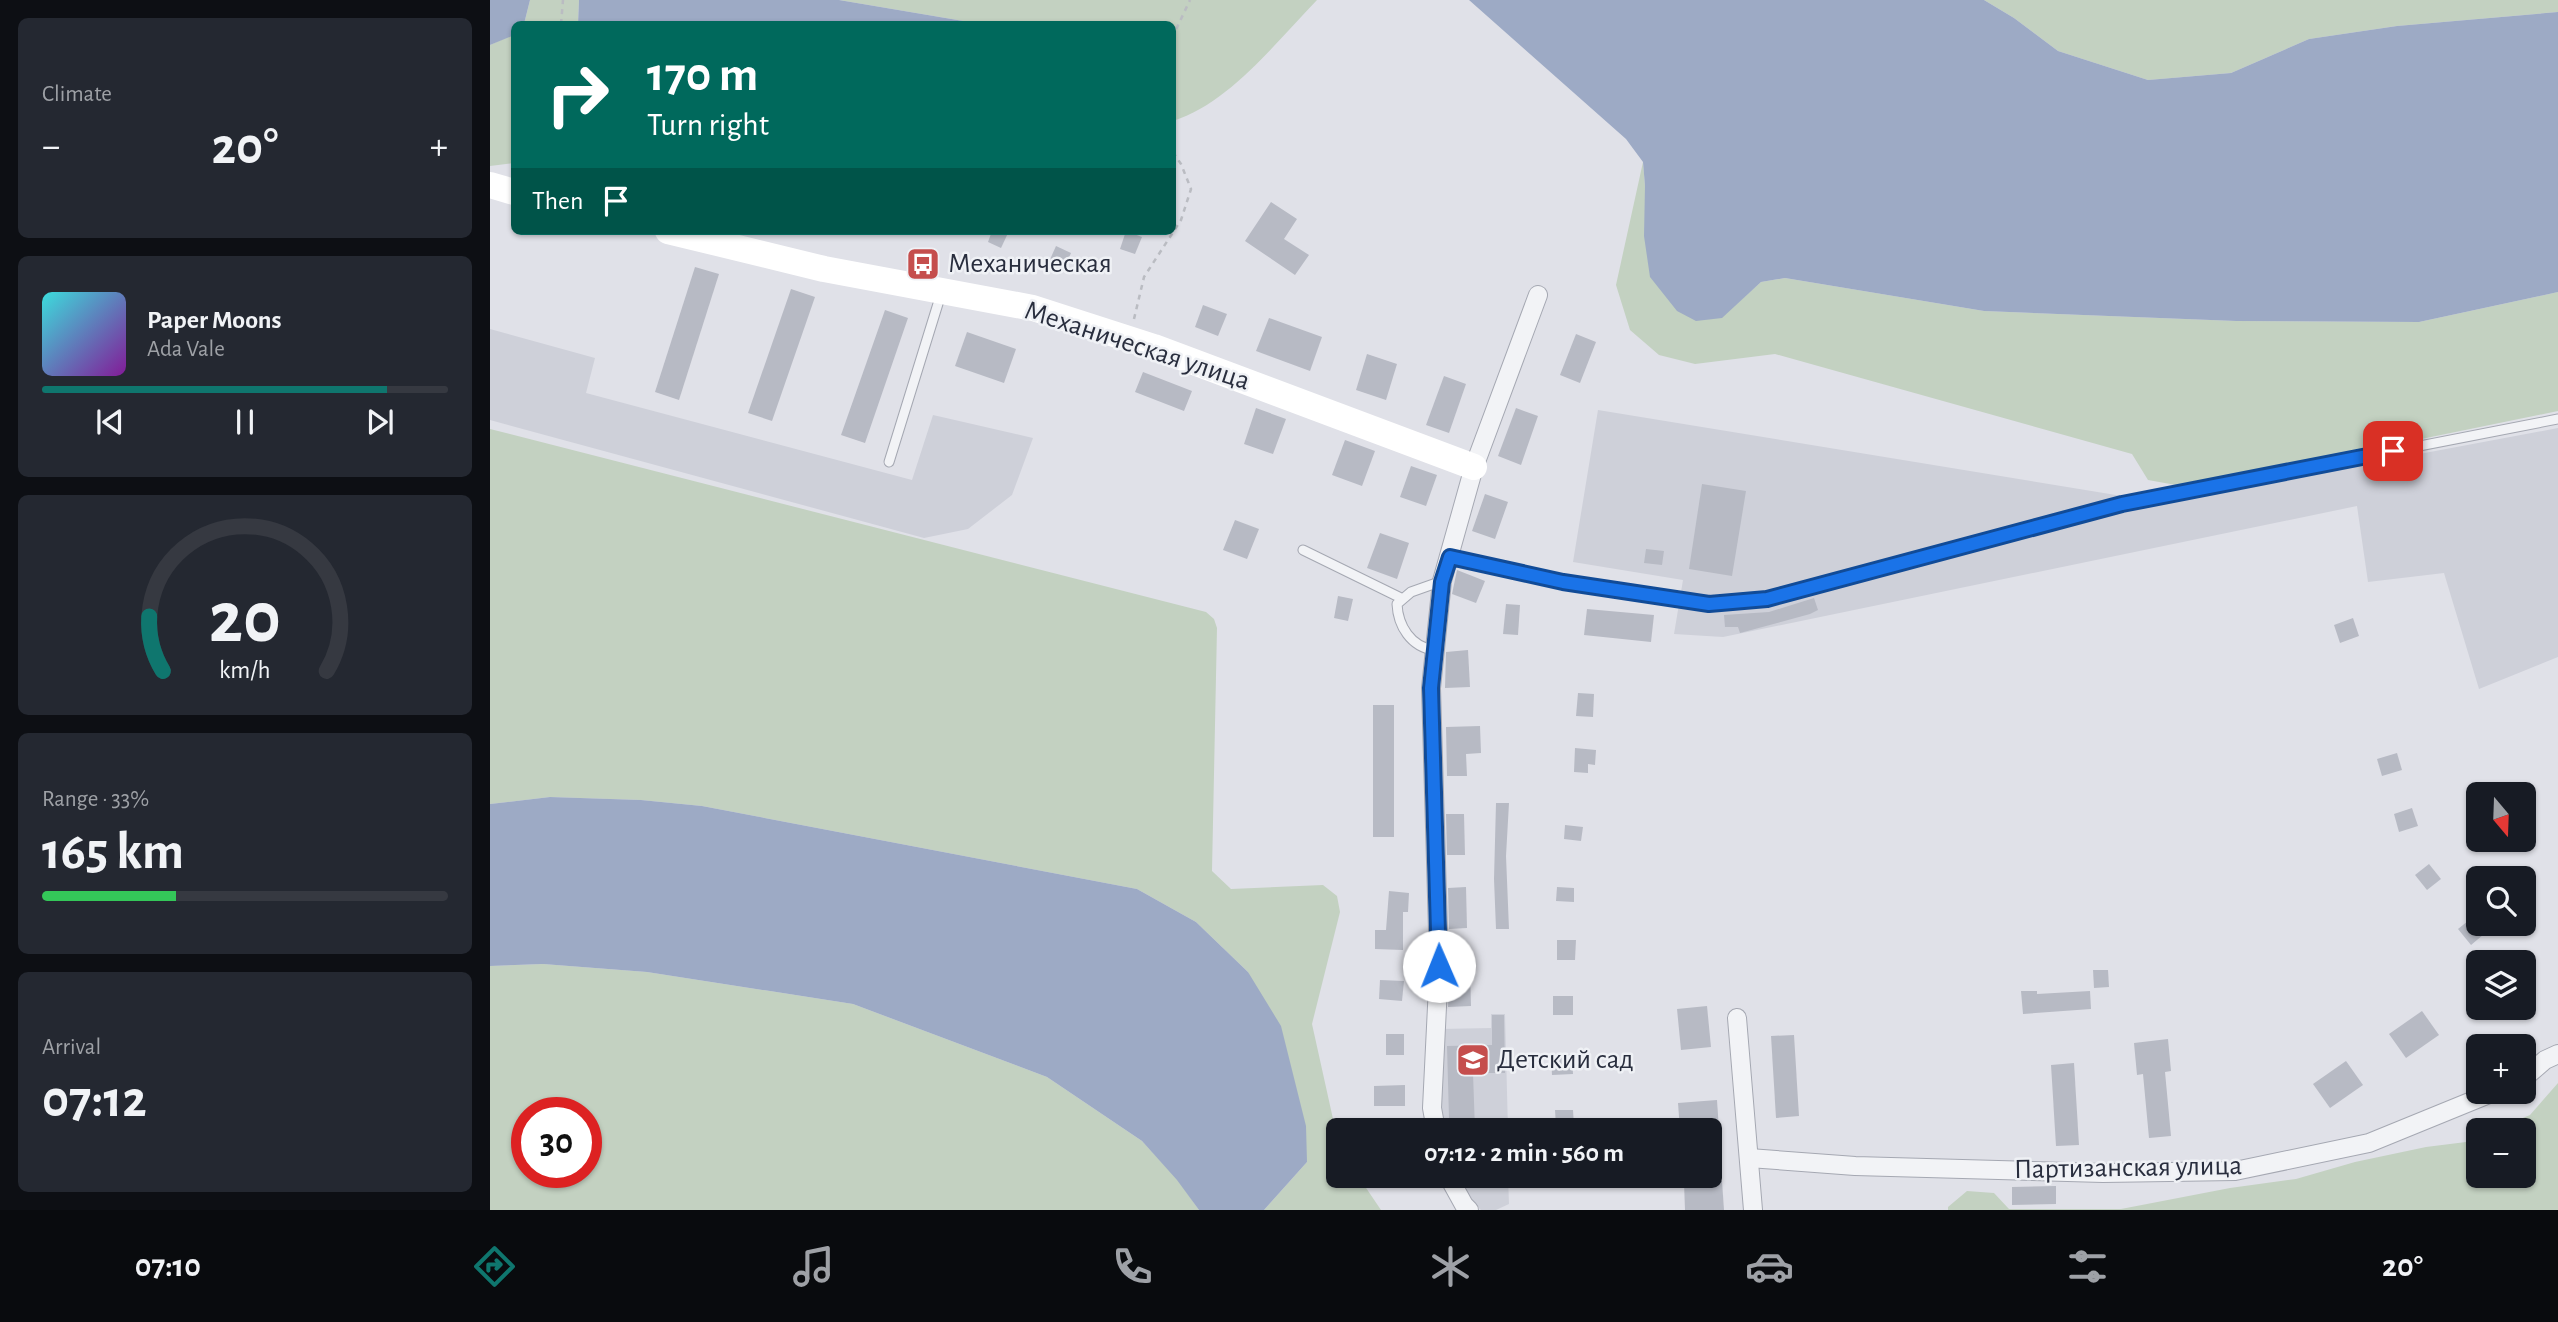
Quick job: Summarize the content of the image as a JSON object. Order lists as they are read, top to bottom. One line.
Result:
{"streets":{"street":["Механическая улица","Партизанская улица"]},"places":{"bus stop":["Механическая"],"school or university":["Детский сад"]},"north":"bottom","page":{"tile":["Climate",["Range · 33%","165 km"],["Arrival","07:12"]],"turn":["170 m","Turn right"],"heat":["−","20°","+"],"then":"Then","song":["Paper Moons","Ada Vale"],"map_buttons":["+","−"],"limit":"30","trip":"07:12 · 2 min · 560 m","tabs":["07:10","20°"],"gauge":["20","km/h"]}}
